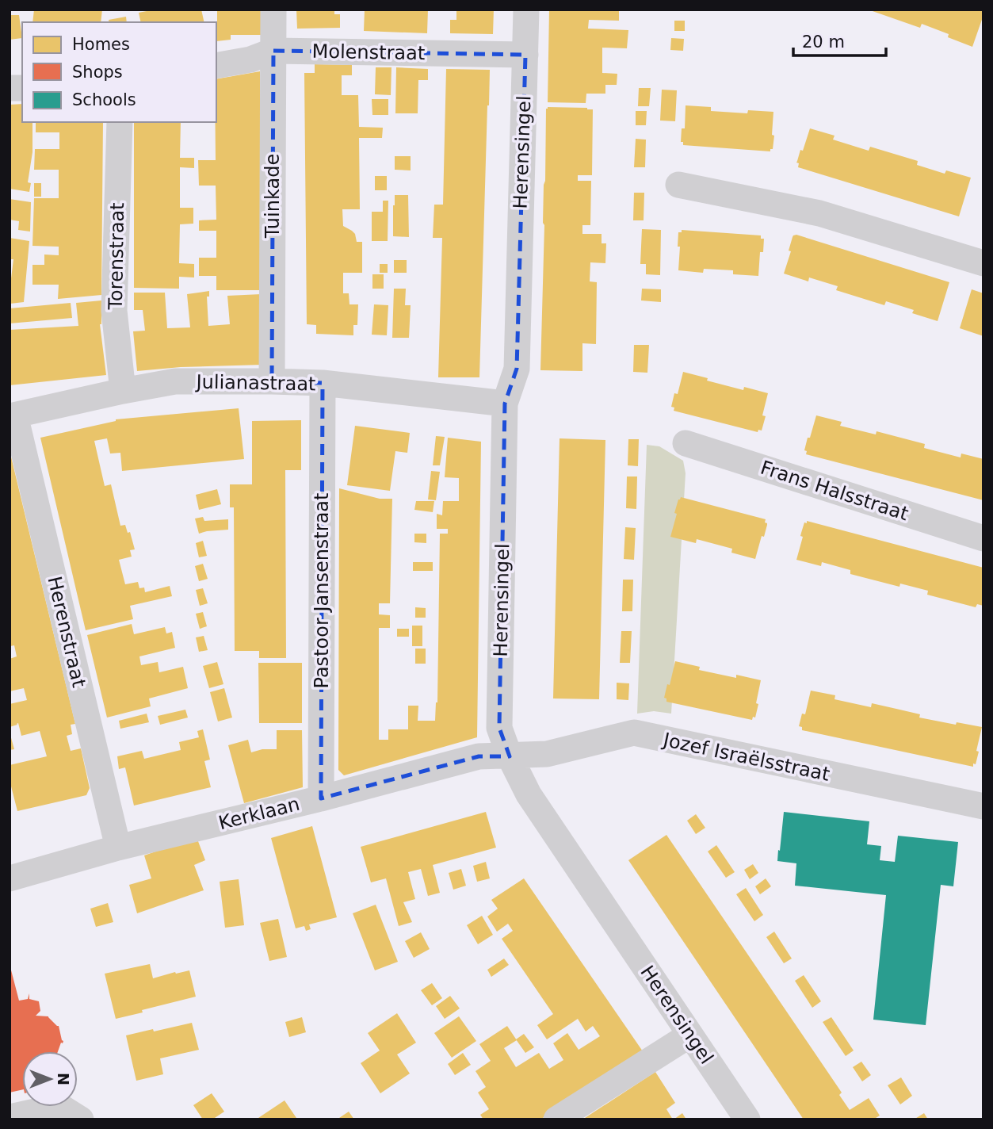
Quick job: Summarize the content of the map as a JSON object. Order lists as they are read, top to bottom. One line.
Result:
{"streets":{"street":["Molenstraat","Herensingel","Tuinkade","Torenstraat","Julianastraat","Frans Halsstraat","Pastoor Jansenstraat","Herenstraat","Jozef Israëlsstraat","Kerklaan"]},"crossings":[["Molenstraat","Herensingel"],["Molenstraat","Tuinkade"],["Herensingel","Julianastraat"],["Herensingel","Jozef Israëlsstraat"],["Herensingel","Kerklaan"],["Tuinkade","Julianastraat"],["Torenstraat","Julianastraat"],["Julianastraat","Pastoor Jansenstraat"],["Julianastraat","Herenstraat"],["Pastoor Jansenstraat","Kerklaan"],["Herenstraat","Kerklaan"],["Jozef Israëlsstraat","Kerklaan"]],"legend":["Homes","Shops","Schools"],"scale_bar":"20 m","north":"right"}
